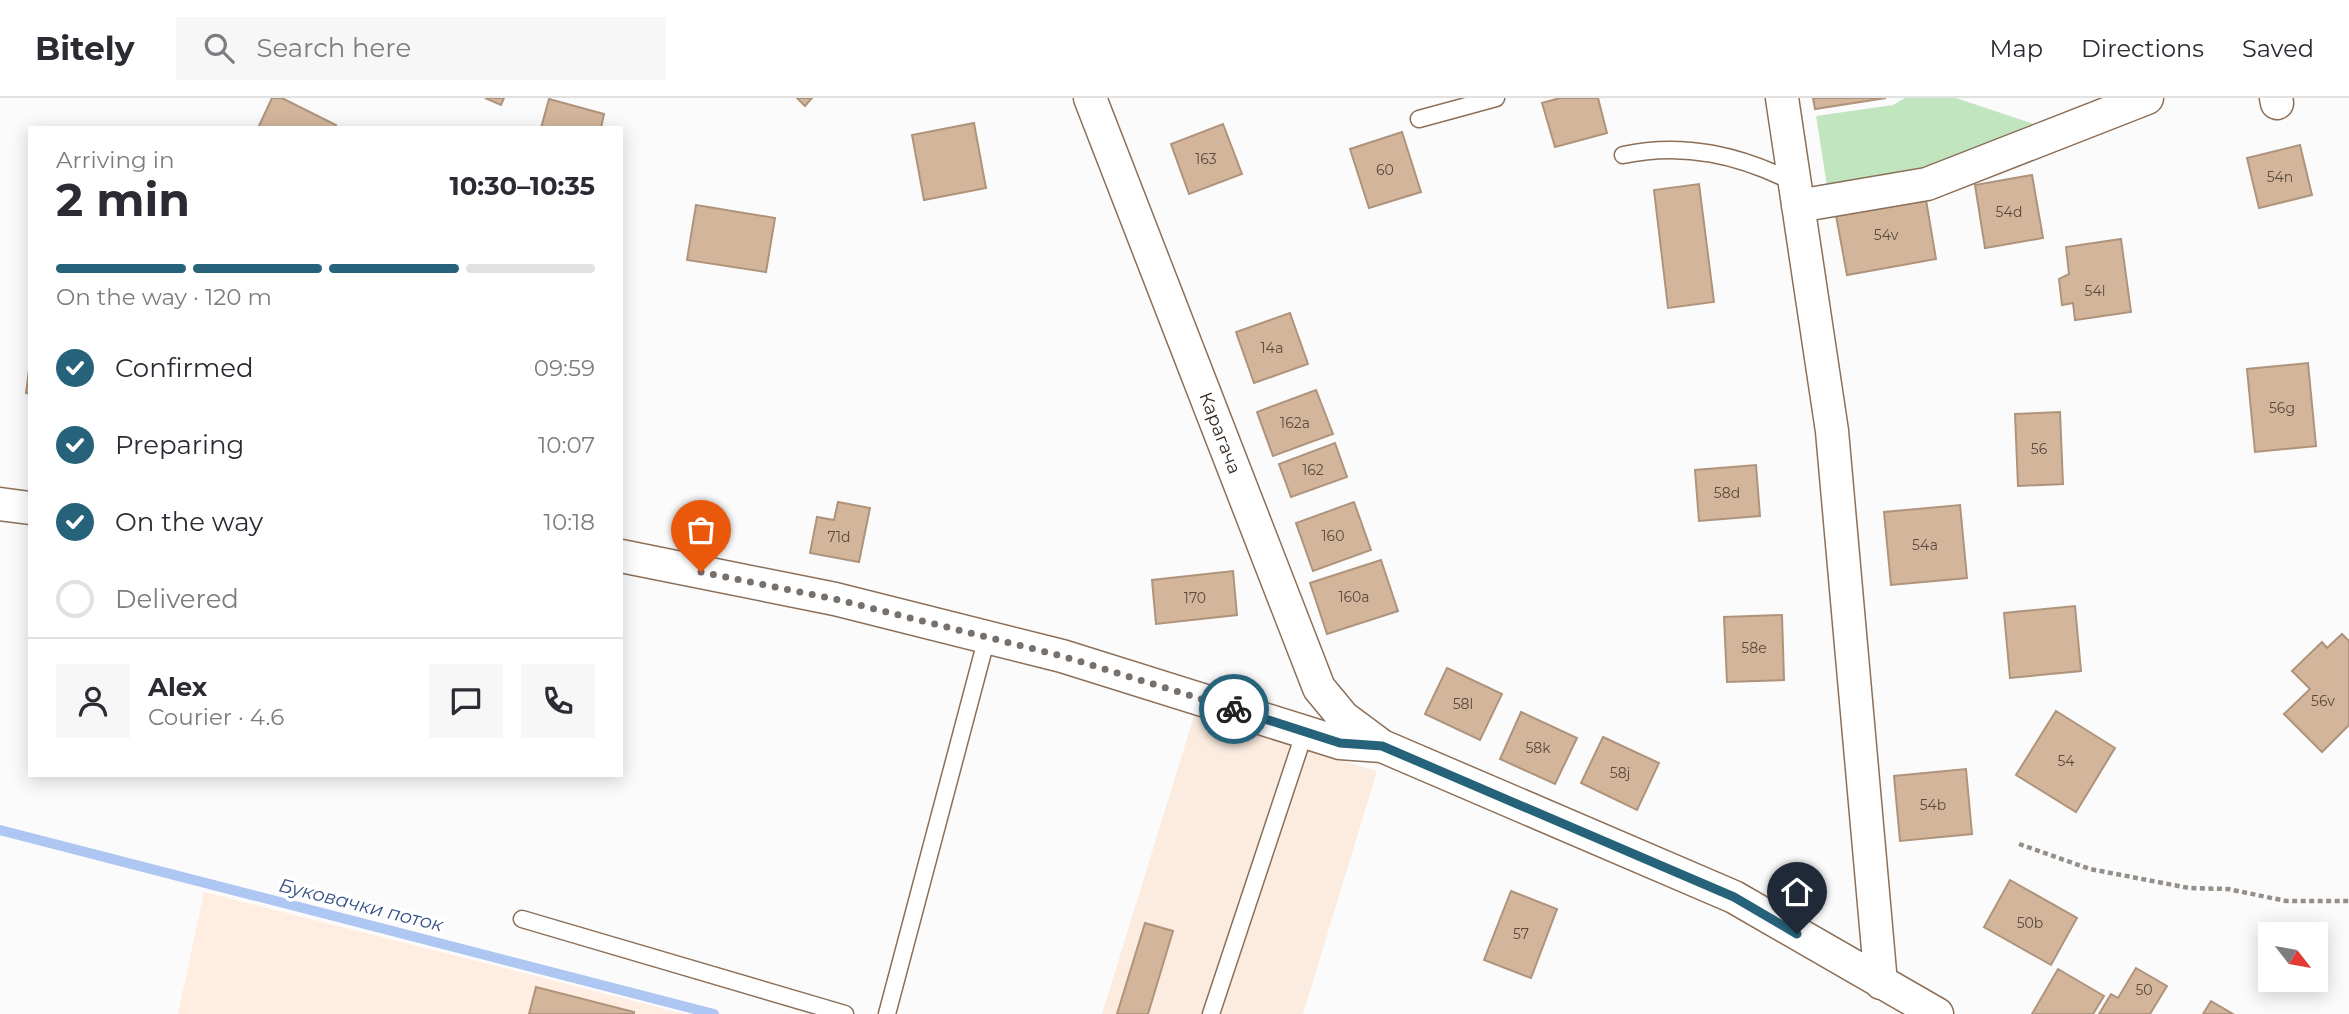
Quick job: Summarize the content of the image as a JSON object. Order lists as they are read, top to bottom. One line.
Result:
{"streets":{"street":["Карагача"]},"water":["Буковачки поток"],"house_numbers":["163","60","54n","54d","54v","54l","14a","56g","162a","56","162","58d","160","71d","54a","160a","170","58e","56v","58l","58k","54","58j","54b","50b","57","50"],"north":"bottom right","page":{"header":"Bitely","search":"Search here","nav":["Map","Directions","Saved"],"heading":["2 min","Arriving in","10:30–10:35"],"panel":["Alex","Courier · 4.6"],"bar":"On the way · 120 m","list":[["Confirmed","09:59"],["Preparing","10:07"],["On the way","10:18"],"Delivered"]}}
